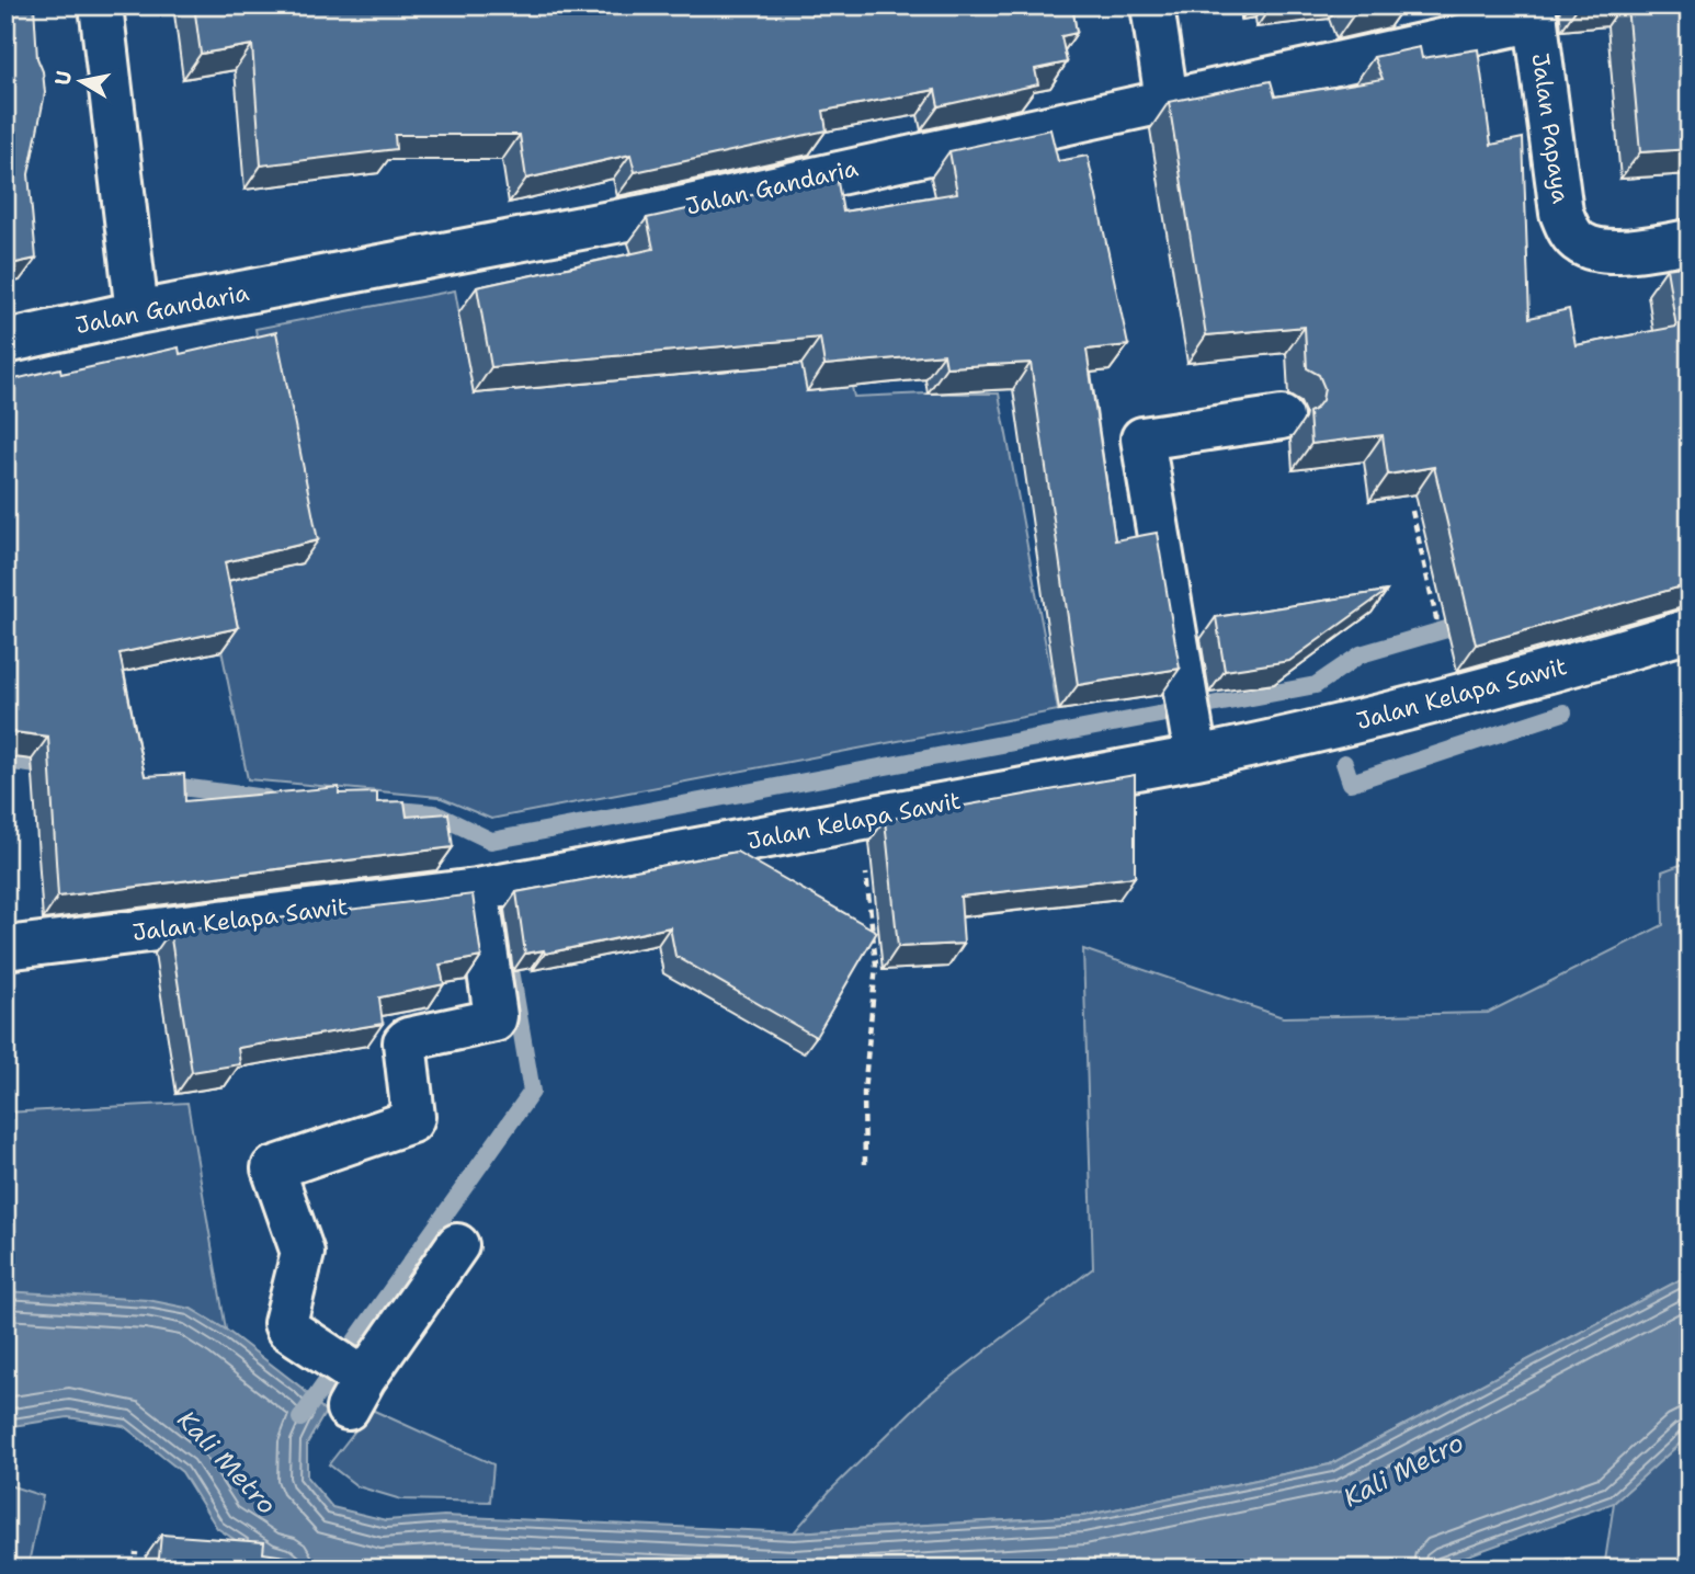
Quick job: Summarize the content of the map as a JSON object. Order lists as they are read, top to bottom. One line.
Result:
{"streets":{"street":["Jalan Papaya","Jalan Gandaria","Jalan Kelapa Sawit"]},"crossings":[["Jalan Papaya","Jalan Gandaria"]],"water":["Kali Metro"],"north":"left"}
